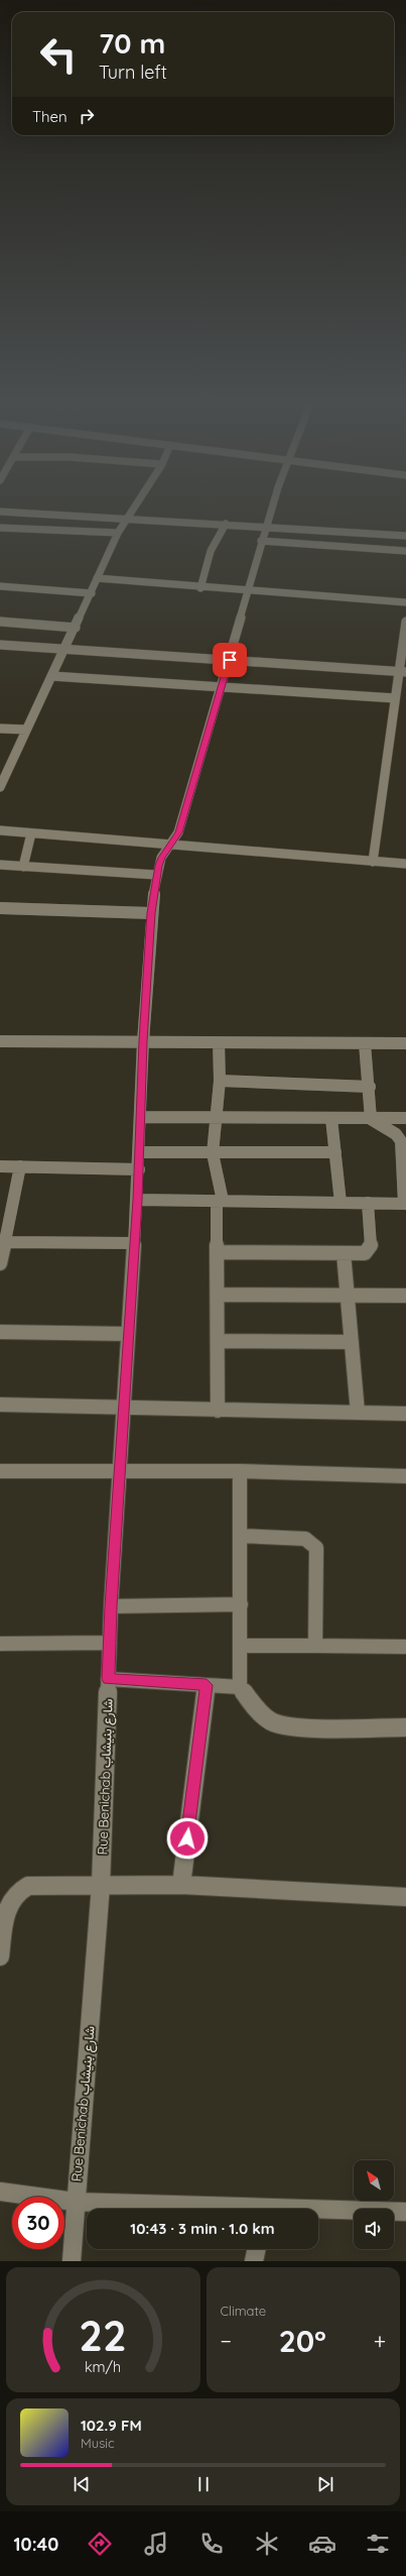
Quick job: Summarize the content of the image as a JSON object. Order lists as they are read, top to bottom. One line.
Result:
{"streets":{"street":["Rue Benichab شارع بنيشاب"]},"north":"top left","page":{"turn":["70 m","Turn left"],"then":"Then","limit":"30","trip":"10:43 · 3 min · 1.0 km","tile":"Climate","heat":["−","20°","+"],"song":["102.9 FM","Music"],"tabs":"10:40","gauge":["22","km/h"]}}
